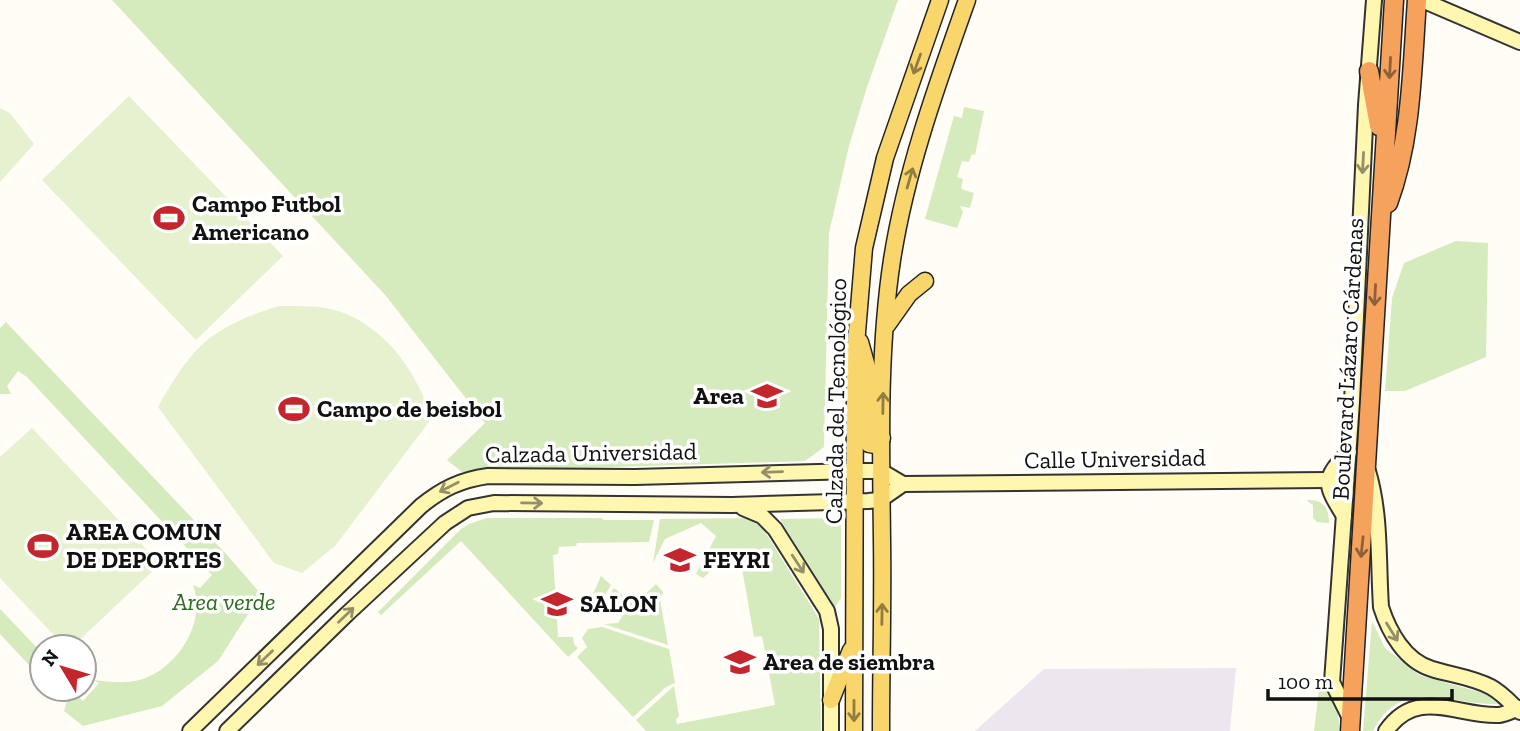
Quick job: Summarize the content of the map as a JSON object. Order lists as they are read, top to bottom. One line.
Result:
{"streets":{"highway":["Boulevard Lázaro Cárdenas"],"main road":["Calzada del Tecnológico","Calzada Universidad","Calle Universidad"]},"crossings":[["Calzada del Tecnológico","Calzada Universidad"]],"parks":["Area verde"],"places":{"sports":["Campo Futbol Americano","Campo de beisbol","AREA COMUN DE DEPORTES"],"school or university":["Area","FEYRI","SALON","Area de siembra"]},"scale_bar":"100 m","north":"top left"}
